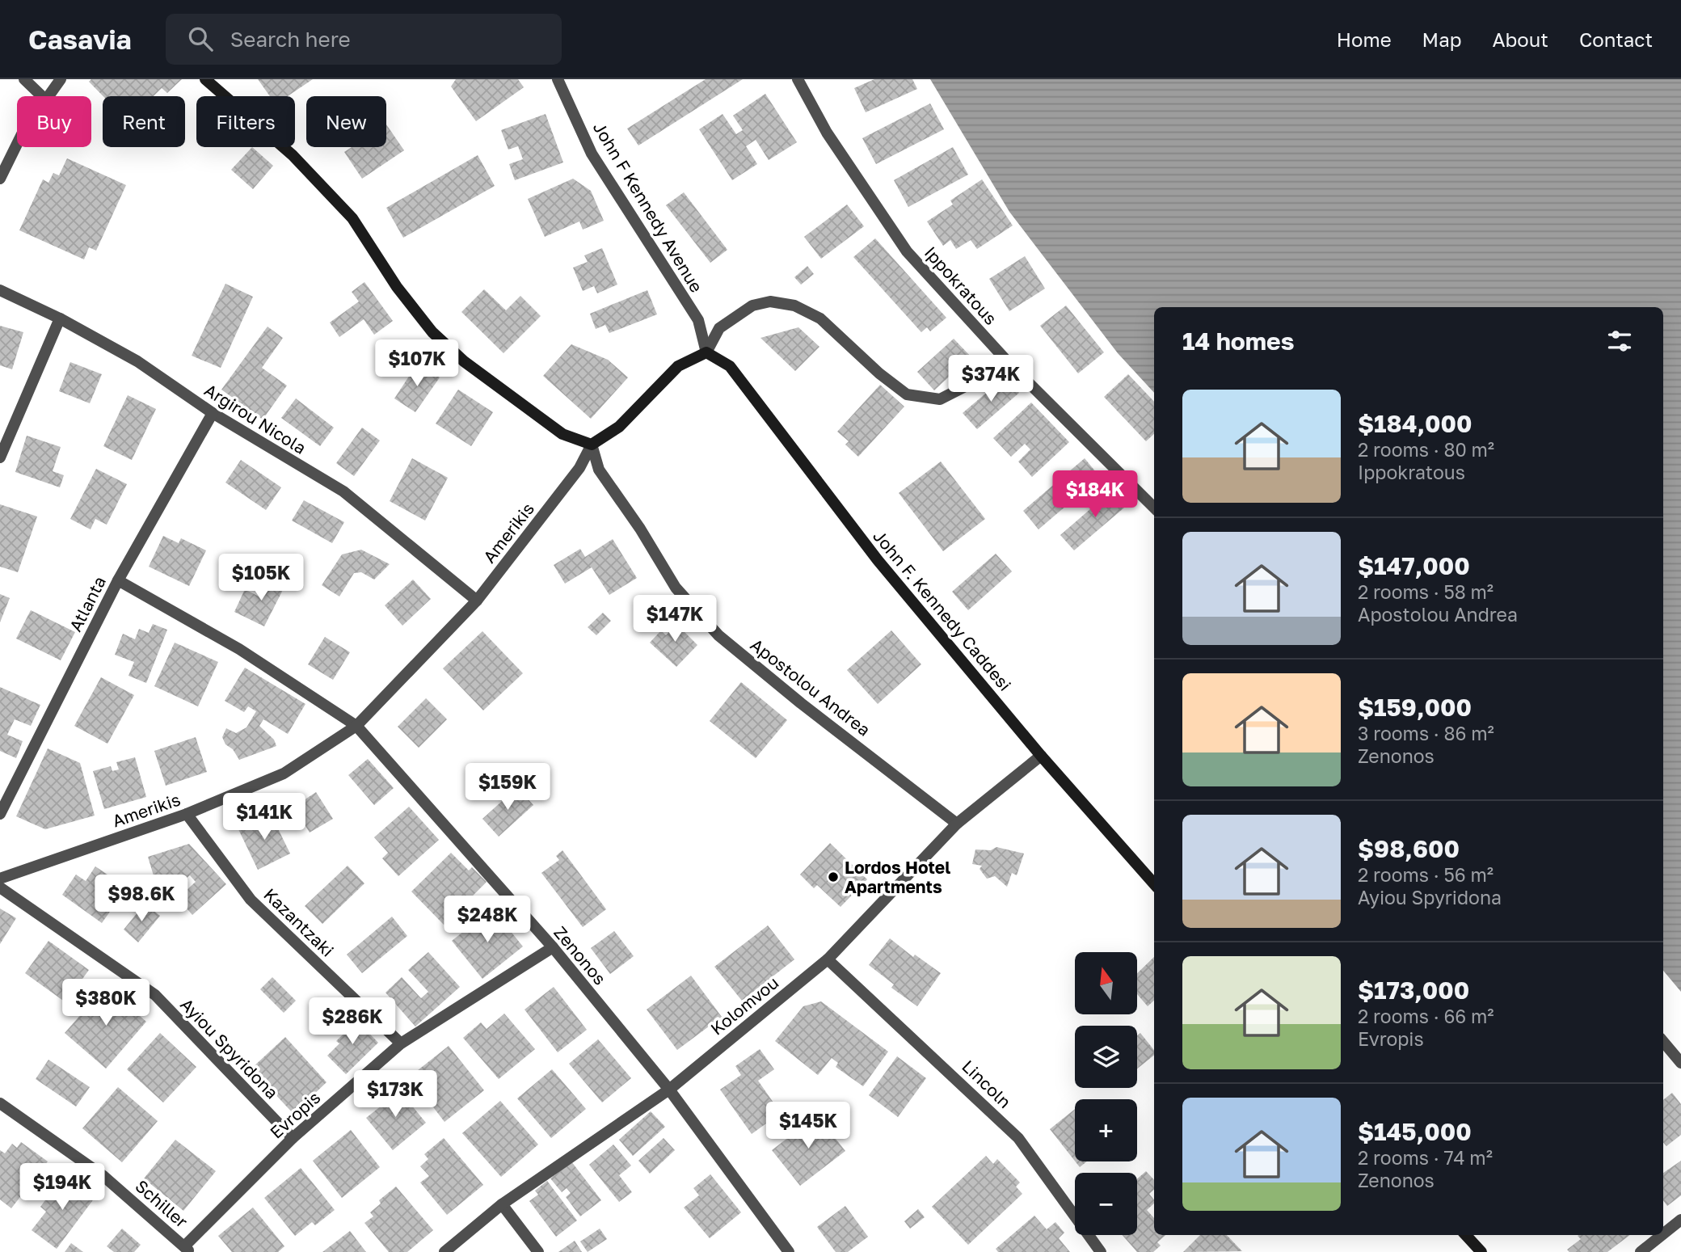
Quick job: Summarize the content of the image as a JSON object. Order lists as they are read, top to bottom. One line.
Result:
{"streets":{"street":["John F Kennedy Avenue","Ippokratous","Argirou Nicola","Amerikis","Atlanta","John F. Kennedy Caddesi","Apostolou Andrea","Kazantzaki","Zenonos","Kolomvou","Ayiou Spyridona","Lincoln","Evropis","Schiller"]},"crossings":[["John F Kennedy Avenue","Amerikis"],["John F Kennedy Avenue","John F. Kennedy Caddesi"],["Argirou Nicola","Amerikis"],["Argirou Nicola","Atlanta"],["Amerikis","John F. Kennedy Caddesi"],["Amerikis","Apostolou Andrea"],["Amerikis","Kazantzaki"],["Amerikis","Zenonos"],["Atlanta","Zenonos"],["John F. Kennedy Caddesi","Kolomvou"],["Apostolou Andrea","Kolomvou"],["Kazantzaki","Evropis"],["Zenonos","Kolomvou"],["Zenonos","Evropis"],["Kolomvou","Lincoln"],["Ayiou Spyridona","Evropis"],["Evropis","Schiller"]],"places":["Lordos Hotel Apartments"],"north":"top","page":{"header":"Casavia","search":"Search here","nav":["Home","Map","About","Contact"],"chip":["Buy","Rent","Filters","New"],"heading":"14 homes","price":["$107K","$374K","$184K","$105K","$147K","$159K","$141K","$98.6K","$248K","$380K","$286K","$173K","$145K","$194K"],"list":[{"name":"$184,000","note":"2 rooms · 80 m² · Ippokratous"},{"name":"$147,000","note":"2 rooms · 58 m² · Apostolou Andrea"},{"name":"$159,000","note":"3 rooms · 86 m² · Zenonos"},{"name":"$98,600","note":"2 rooms · 56 m² · Ayiou Spyridona"},{"name":"$173,000","note":"2 rooms · 66 m² · Evropis"},{"name":"$145,000","note":"2 rooms · 74 m² · Zenonos"}],"map_buttons":["+","−"]}}
